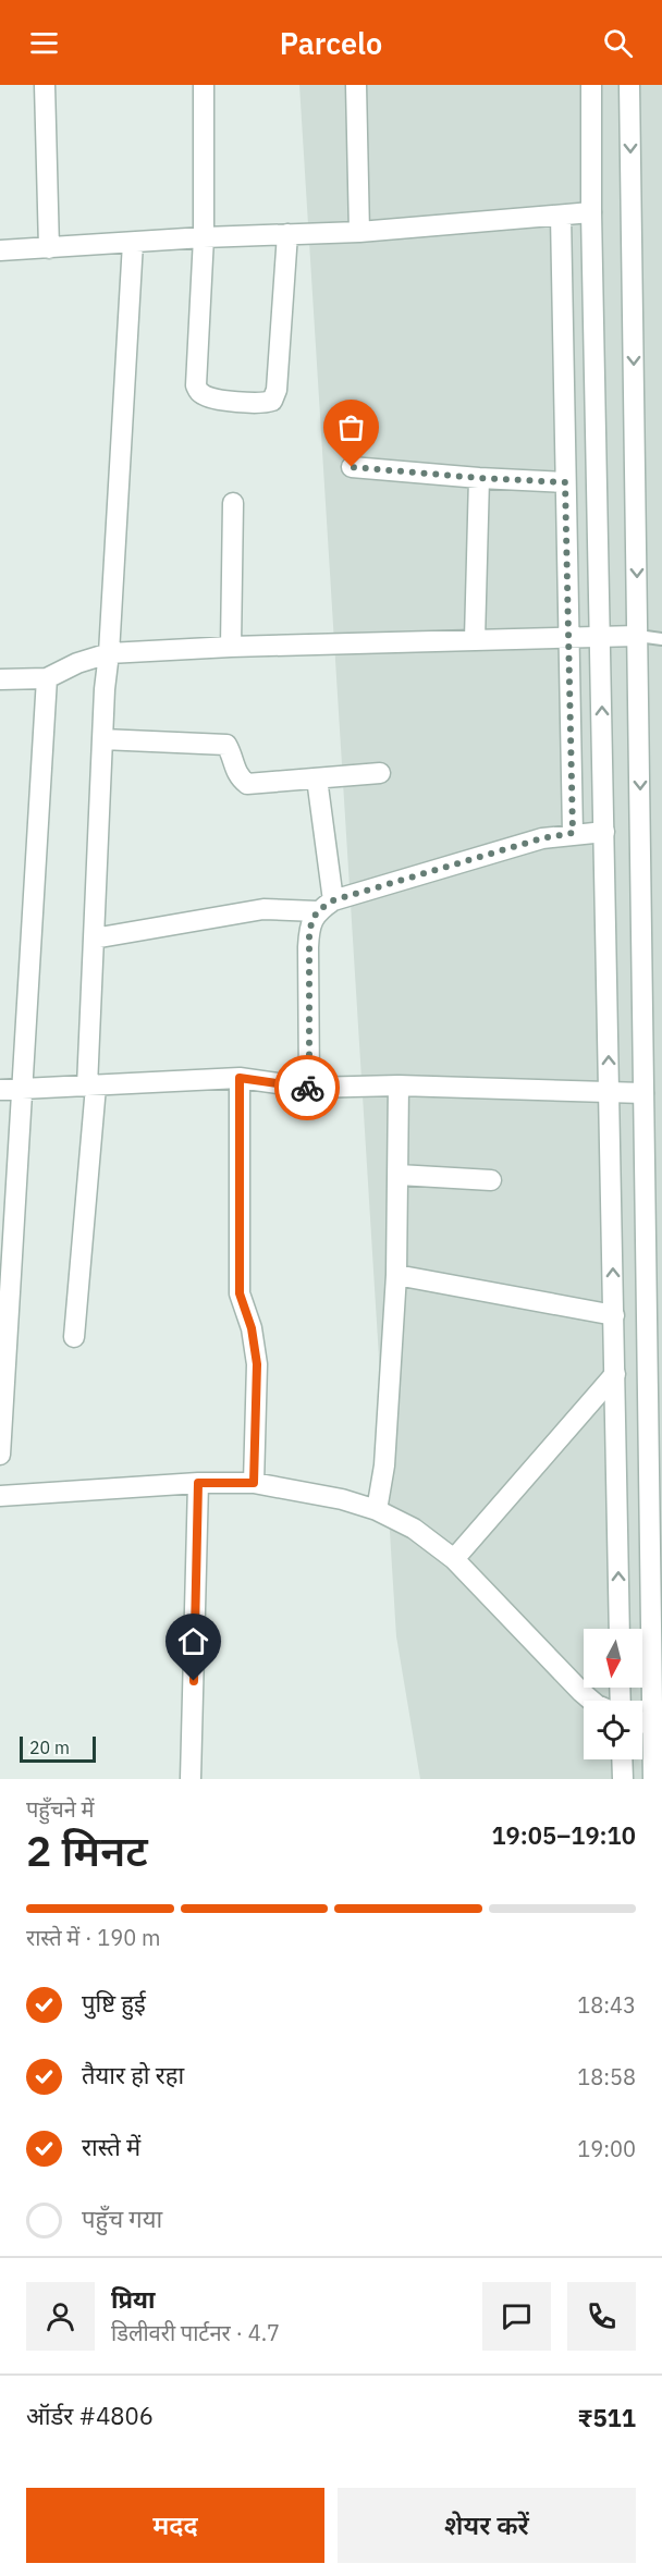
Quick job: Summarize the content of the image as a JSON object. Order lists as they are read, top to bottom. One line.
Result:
{"scale_bar":"20 m","north":"bottom","page":{"header":"Parcelo","scale":"20 m","heading":["2 मिनट","पहुँचने में","19:05–19:10"],"panel":["प्रिया","डिलीवरी पार्टनर · 4.7","ऑर्डर #4806","₹511"],"bar":"रास्ते में · 190 m","list":[["पुष्टि हुई","18:43"],["तैयार हो रहा","18:58"],["रास्ते में","19:00"],"पहुँच गया"],"buttons":["मदद","शेयर करें"]}}
